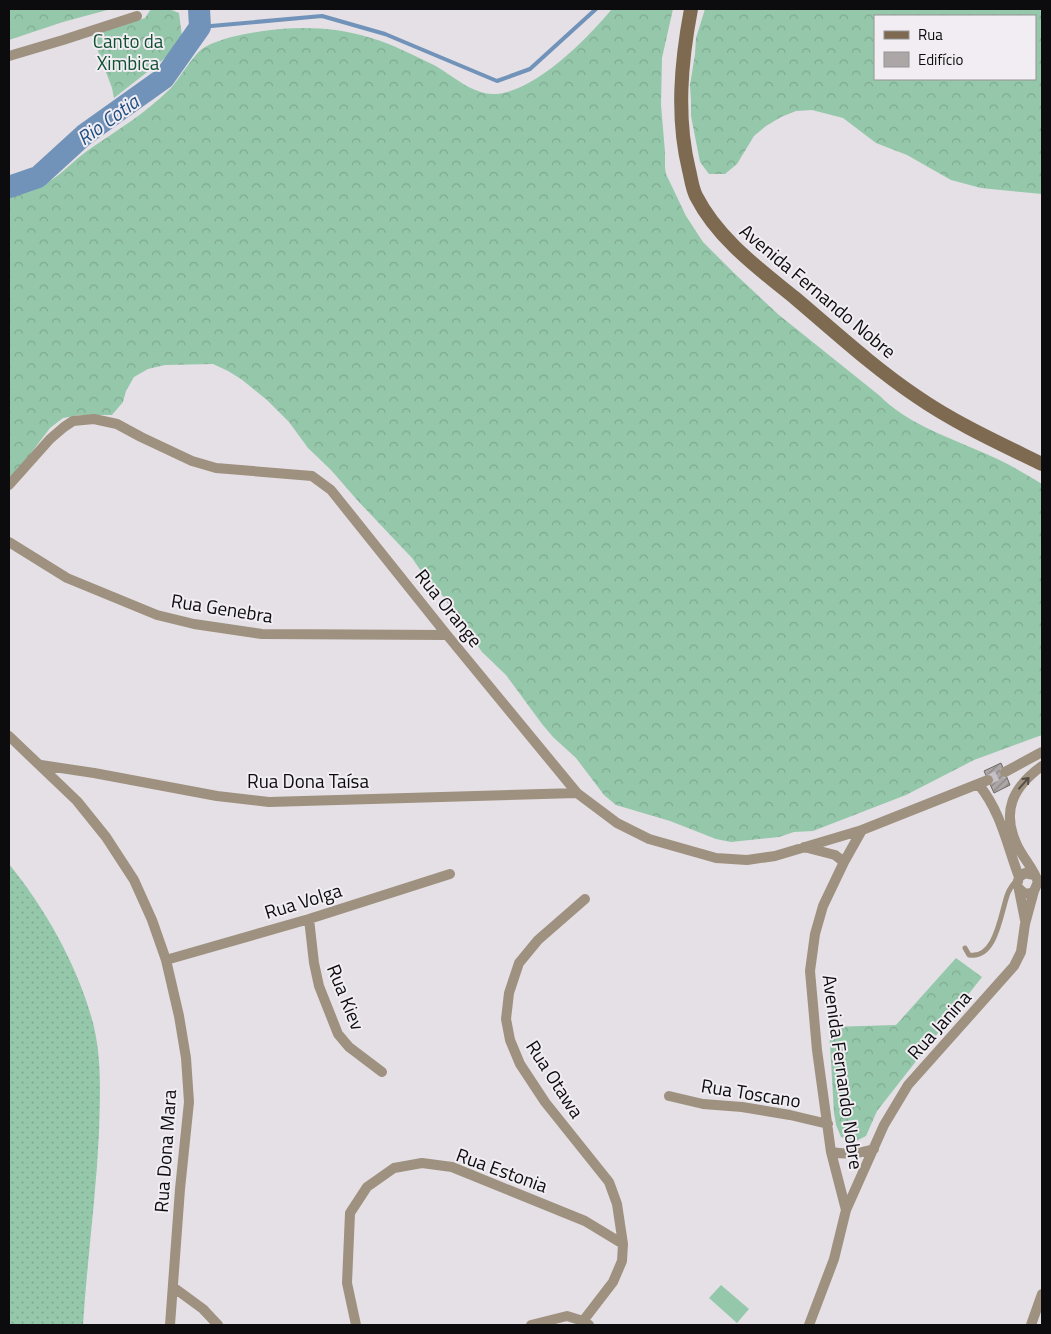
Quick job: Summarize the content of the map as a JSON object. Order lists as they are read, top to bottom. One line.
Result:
{"streets":{"main road":["Avenida Fernando Nobre"],"street":["Rua Genebra","Rua Orange","Rua Dona Taísa","Rua Volga","Rua Kiev","Rua Janina","Rua Otawa","Rua Toscano","Rua Dona Mara","Rua Estonia"]},"crossings":[["Avenida Fernando Nobre","Rua Orange"],["Avenida Fernando Nobre","Rua Janina"],["Avenida Fernando Nobre","Rua Toscano"],["Rua Genebra","Rua Orange"],["Rua Orange","Rua Dona Taísa"],["Rua Orange","Rua Janina"],["Rua Dona Taísa","Rua Dona Mara"],["Rua Volga","Rua Kiev"],["Rua Volga","Rua Dona Mara"],["Rua Otawa","Rua Estonia"]],"water":["Rio Cotia"],"parks":["Canto da Ximbica"],"legend":["Rua","Edifício"]}
